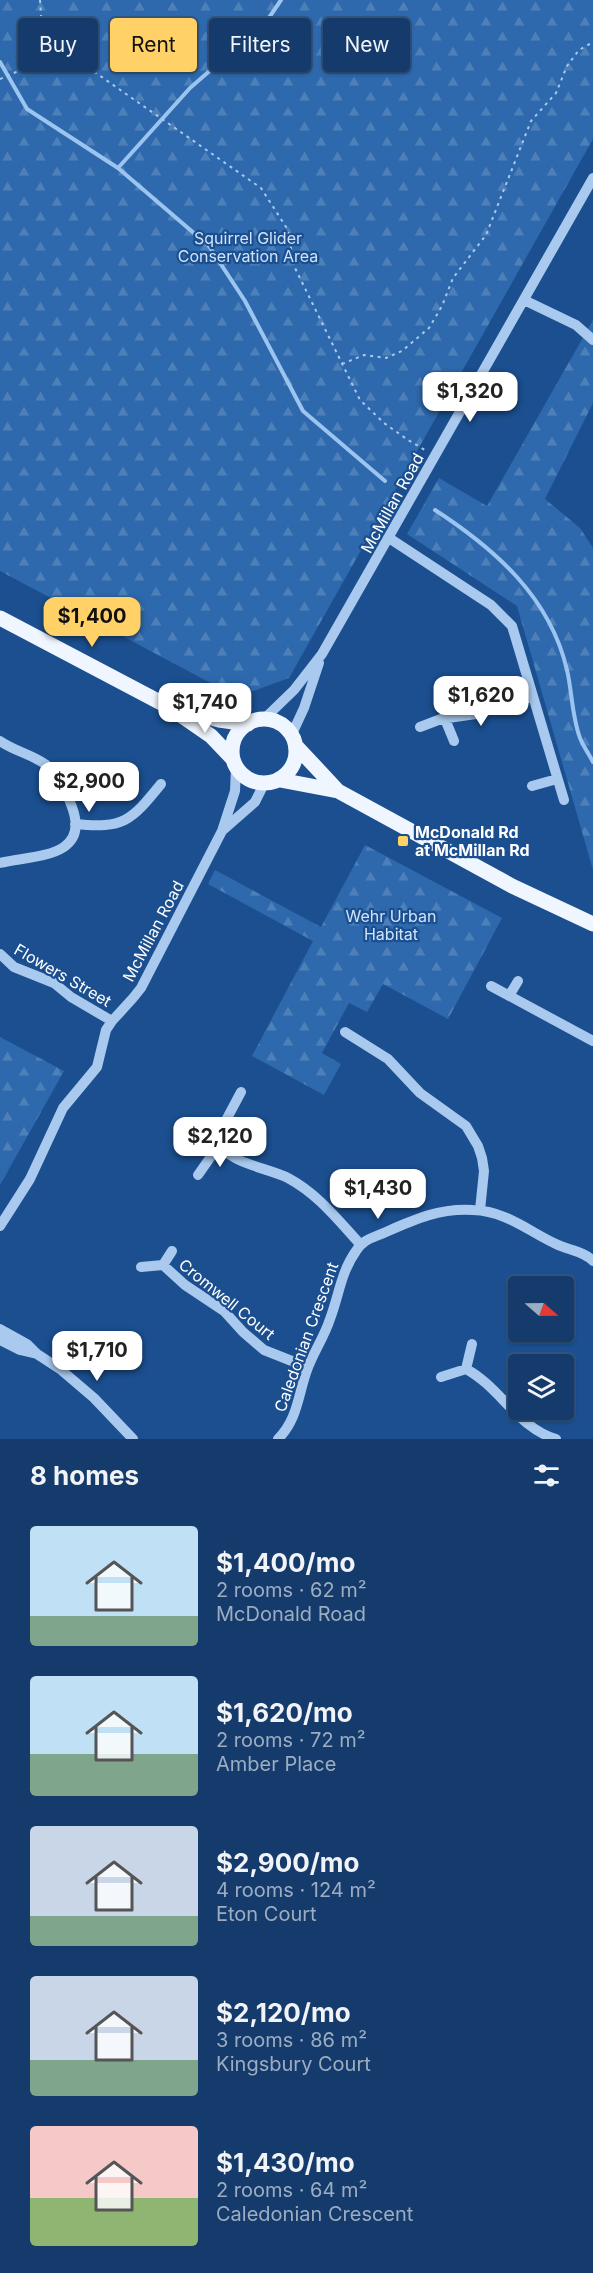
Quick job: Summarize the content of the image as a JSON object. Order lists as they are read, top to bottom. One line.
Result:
{"streets":{"street":["McMillan Road","Flowers Street","Cromwell Court","Caledonian Crescent"]},"crossings":[["McMillan Road","Flowers Street"],["Cromwell Court","Caledonian Crescent"]],"parks":["Squirrel Glider Conservation Area","Wehr Urban Habitat"],"places":{"transit":["McDonald Rd at McMillan Rd"]},"north":"right","page":{"chip":["Buy","Rent","Filters","New"],"price":["$1,320","$1,400","$1,620","$1,740","$2,900","$2,120","$1,430","$1,710"],"heading":"8 homes","list":[{"name":"$1,400/mo","note":"2 rooms · 62 m² · McDonald Road"},{"name":"$1,620/mo","note":"2 rooms · 72 m² · Amber Place"},{"name":"$2,900/mo","note":"4 rooms · 124 m² · Eton Court"},{"name":"$2,120/mo","note":"3 rooms · 86 m² · Kingsbury Court"},{"name":"$1,430/mo","note":"2 rooms · 64 m² · Caledonian Crescent"}]}}
